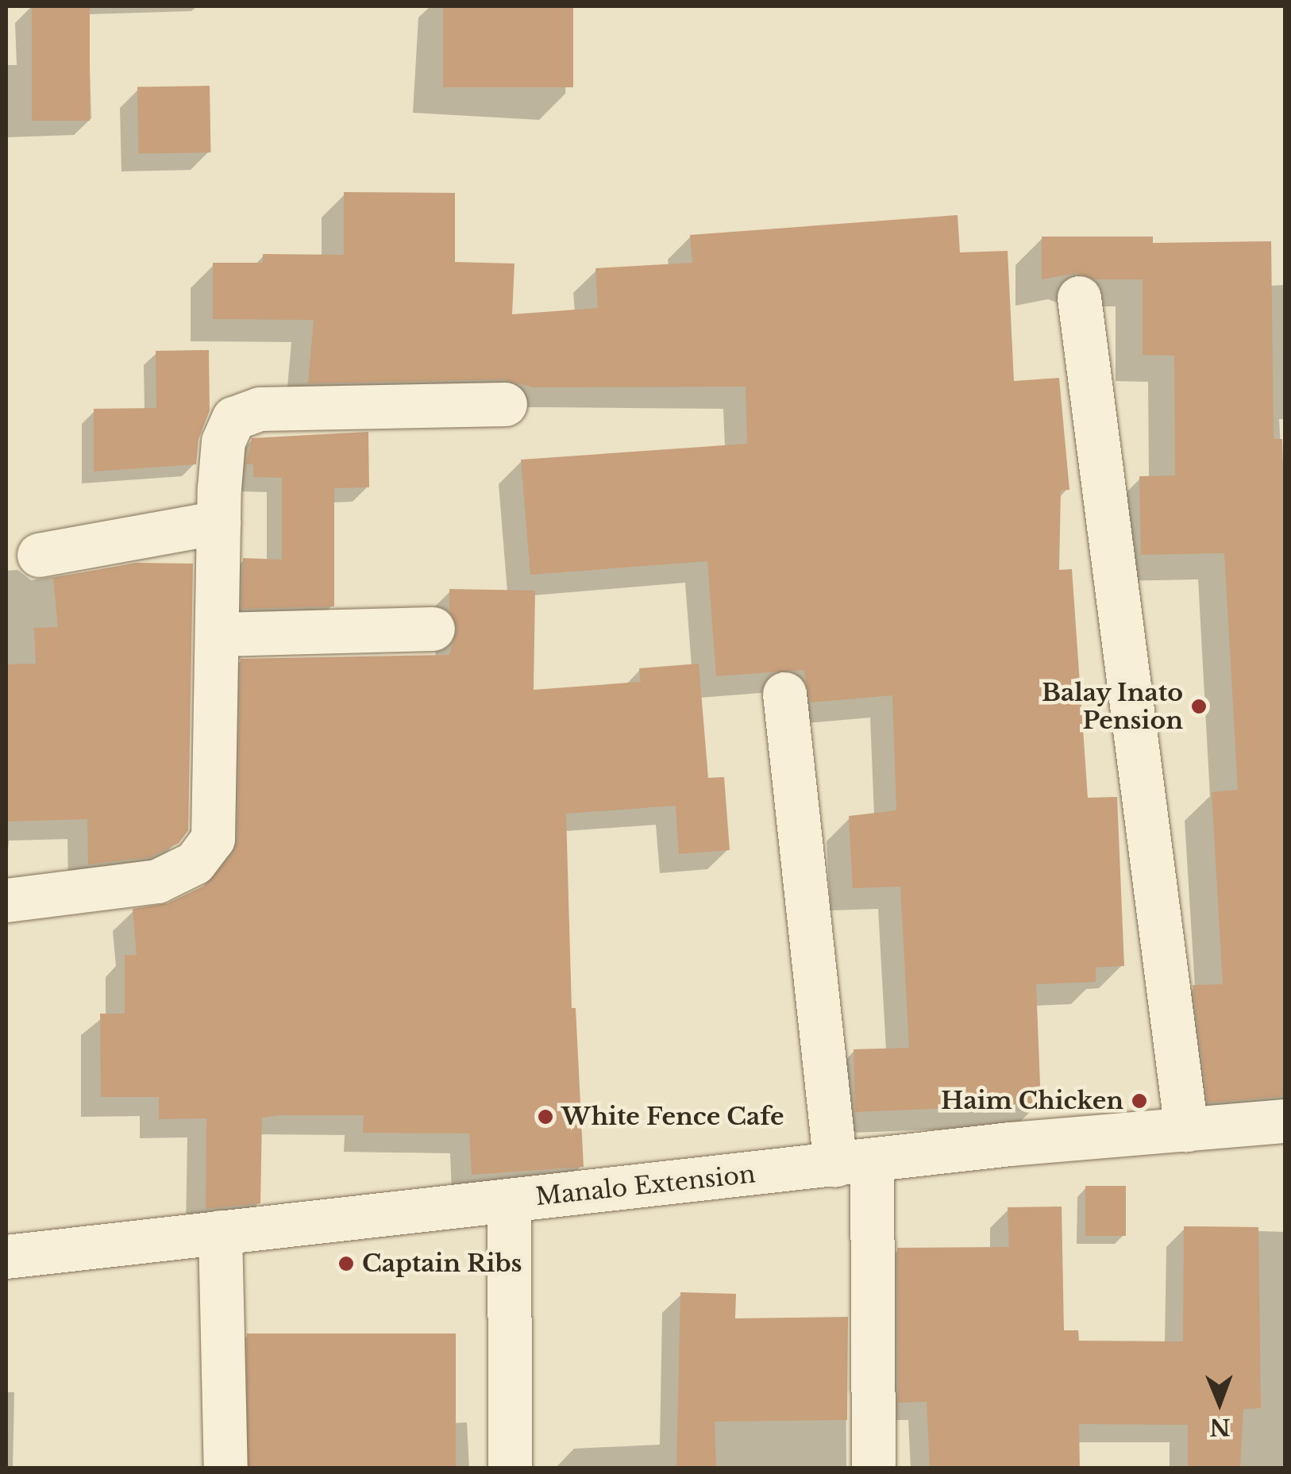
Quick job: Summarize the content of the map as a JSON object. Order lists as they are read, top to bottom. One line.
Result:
{"streets":{"street":["Manalo Extension"]},"places":["Balay Inato Pension","Haim Chicken","White Fence Cafe","Captain Ribs"],"north":"bottom"}
